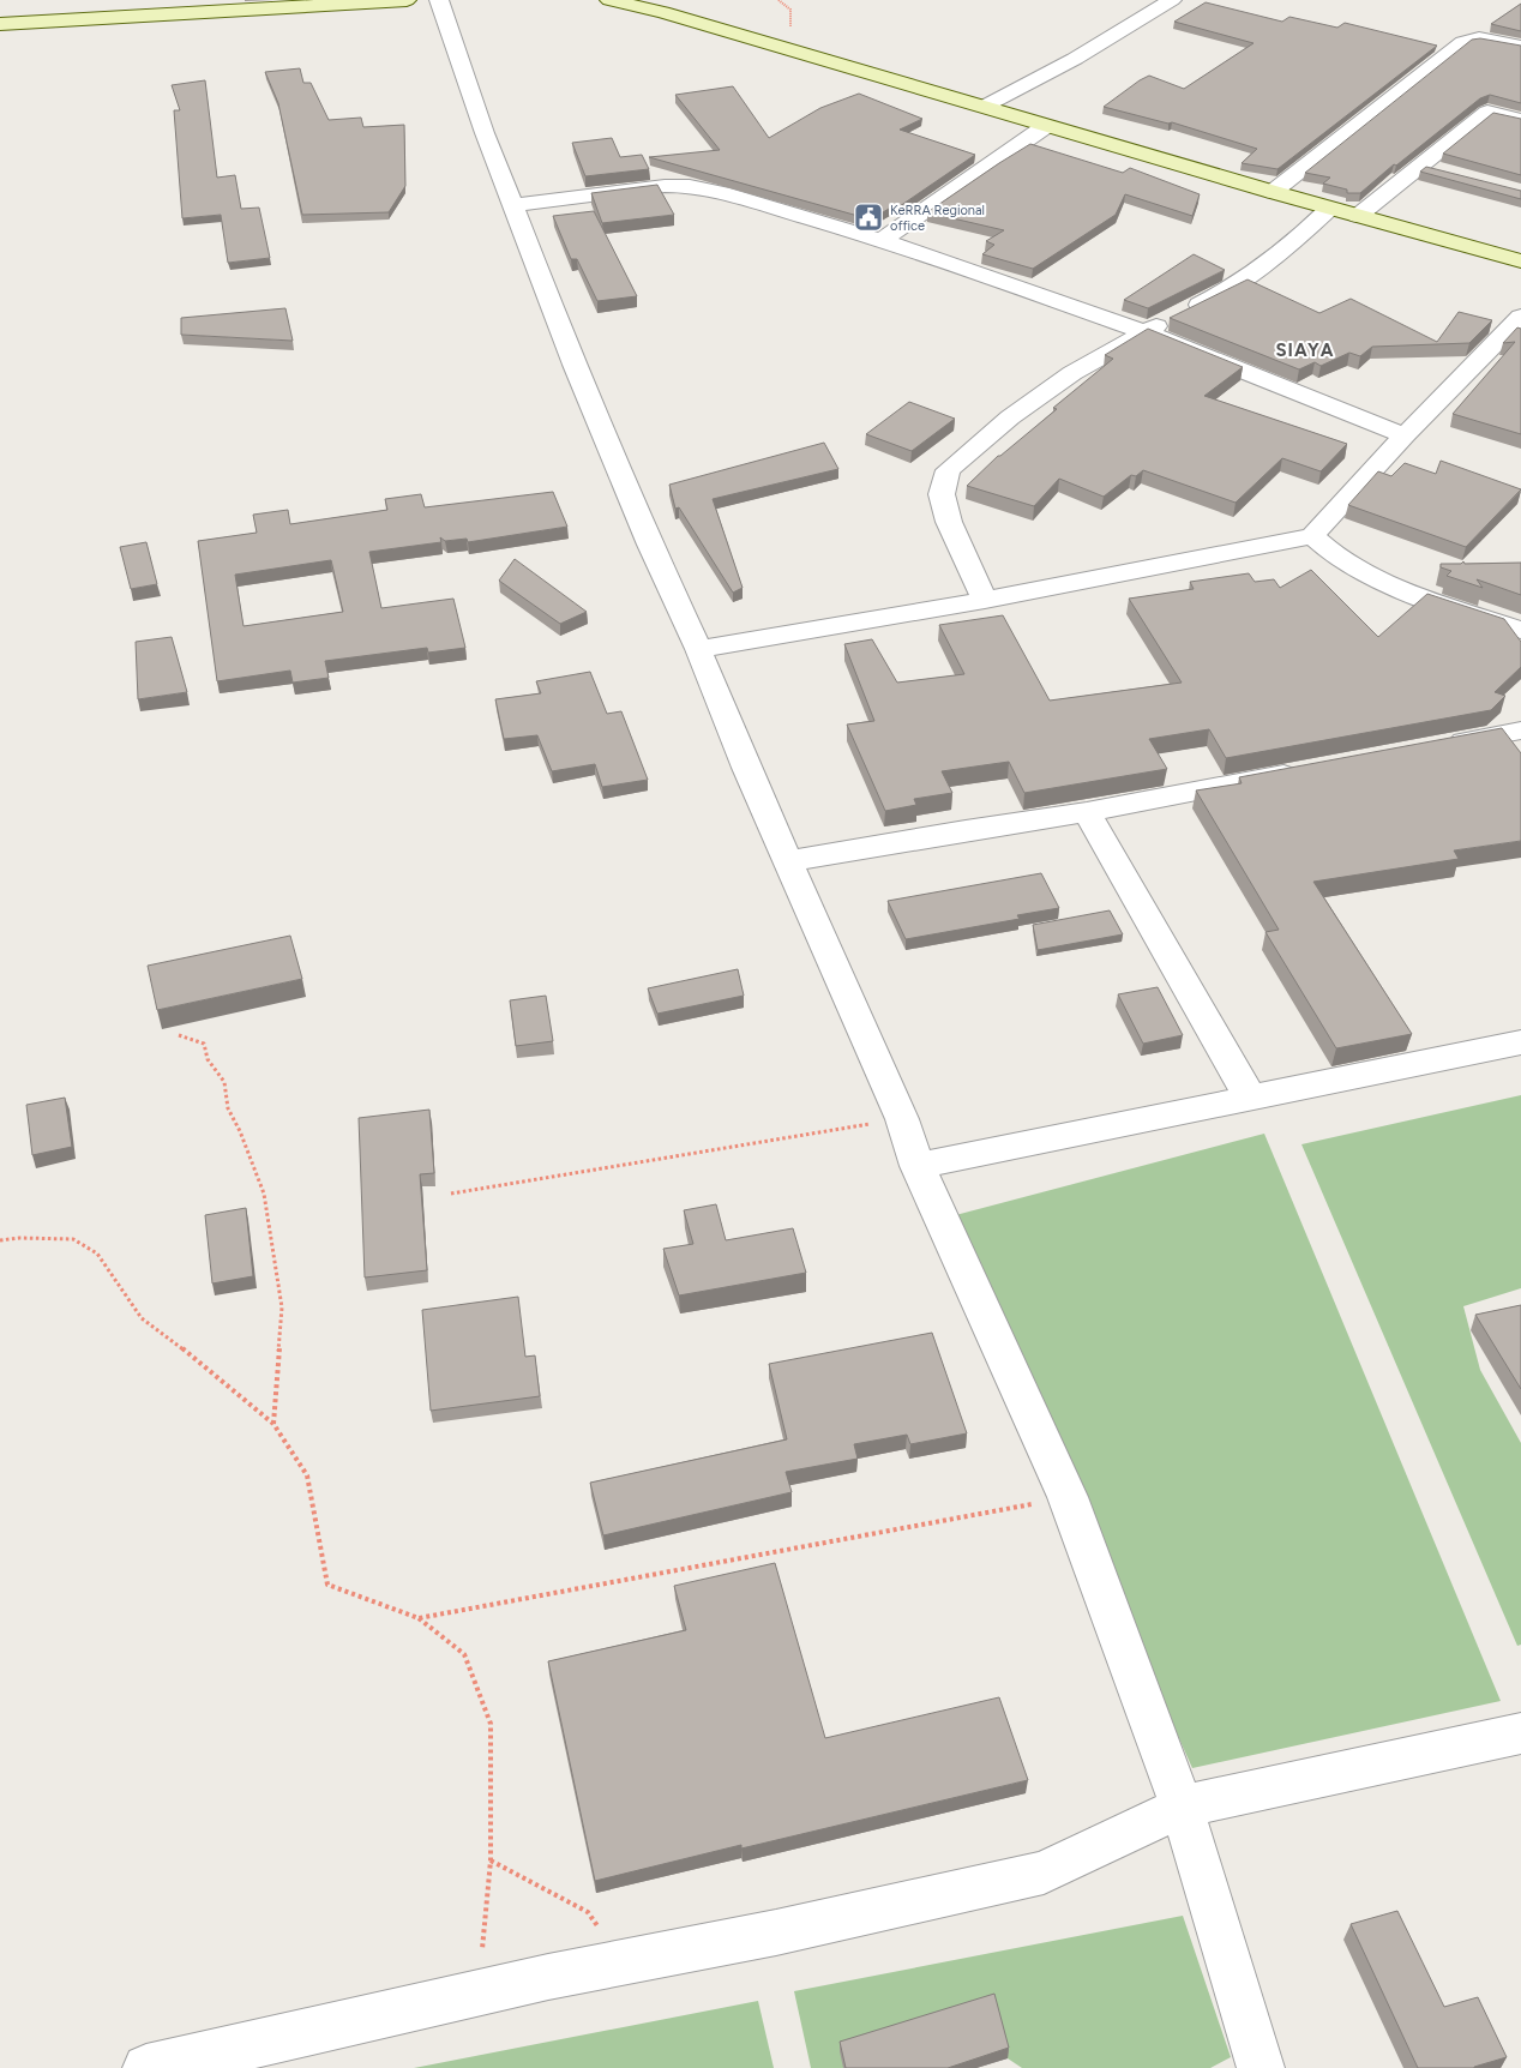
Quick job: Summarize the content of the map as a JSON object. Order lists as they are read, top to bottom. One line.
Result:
{"districts":["SIAYA"],"places":{"public building":["KeRRA Regional office"]}}
